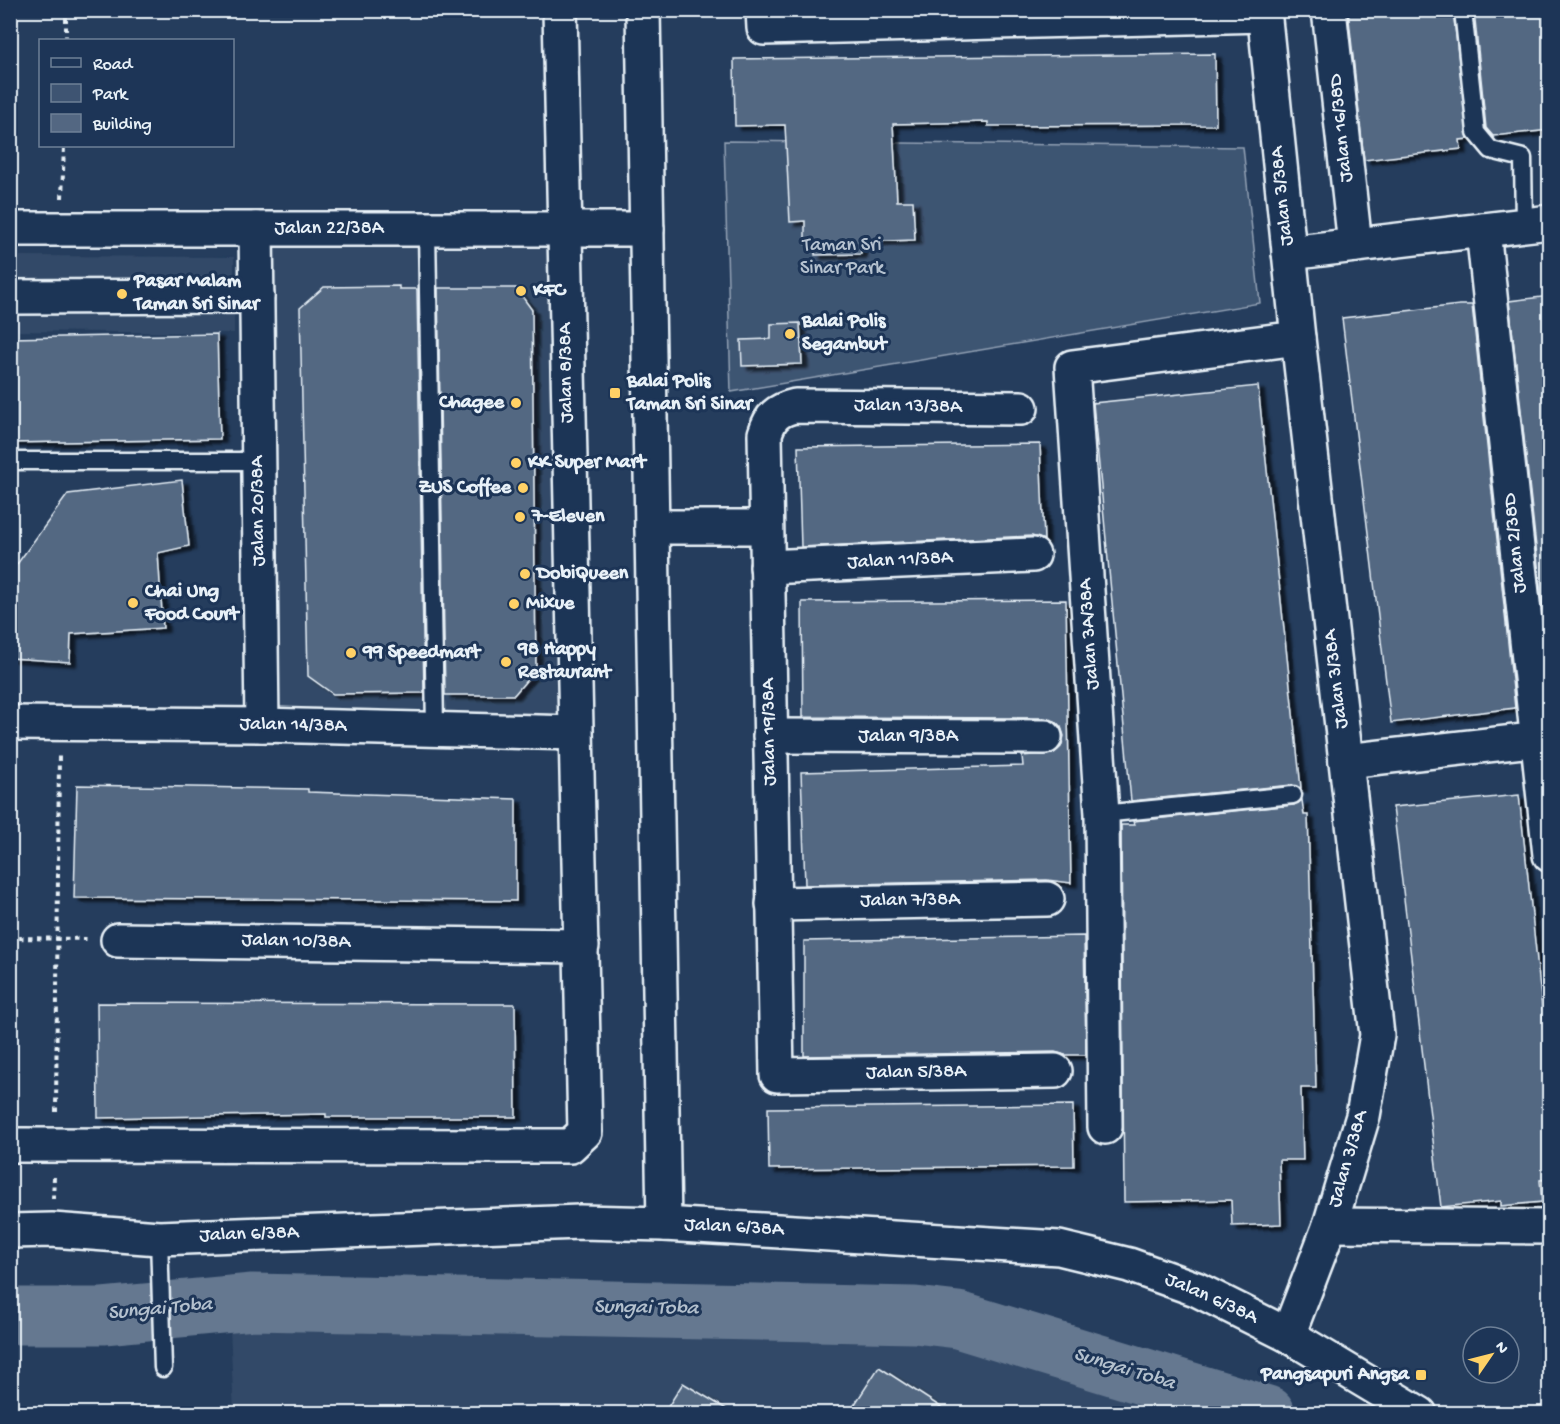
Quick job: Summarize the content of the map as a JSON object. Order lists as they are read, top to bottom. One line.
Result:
{"streets":{"street":["Jalan 16/38D","Jalan 3/38A","Jalan 22/38A","Jalan 8/38A","Jalan 13/38A","Jalan 20/38A","Jalan 2/38D","Jalan 11/38A","Jalan 3A/38A","Jalan 14/38A","Jalan 19/38A","Jalan 9/38A","Jalan 7/38A","Jalan 10/38A","Jalan 5/38A","Jalan 6/38A"]},"crossings":[["Jalan 3/38A","Jalan 3A/38A"],["Jalan 3/38A","Jalan 6/38A"],["Jalan 22/38A","Jalan 8/38A"],["Jalan 22/38A","Jalan 20/38A"],["Jalan 8/38A","Jalan 14/38A"],["Jalan 8/38A","Jalan 10/38A"],["Jalan 13/38A","Jalan 19/38A"],["Jalan 20/38A","Jalan 14/38A"],["Jalan 11/38A","Jalan 19/38A"],["Jalan 19/38A","Jalan 9/38A"],["Jalan 19/38A","Jalan 7/38A"],["Jalan 19/38A","Jalan 5/38A"]],"water":["Sungai Toba"],"parks":["Taman Sri Sinar Park"],"places":{"other":["KFC","Pasar Malam Taman Sri Sinar","Balai Polis Segambut","Chagee","KK Super Mart","ZUS Coffee","7-Eleven","DobiQueen","Chai Ung Food Court","Mixue","99 Speedmart","98 Happy Restaurant"],"transit":["Balai Polis Taman Sri Sinar","Pangsapuri Angsa"]},"legend":["Road","Park","Building"],"north":"top right"}
